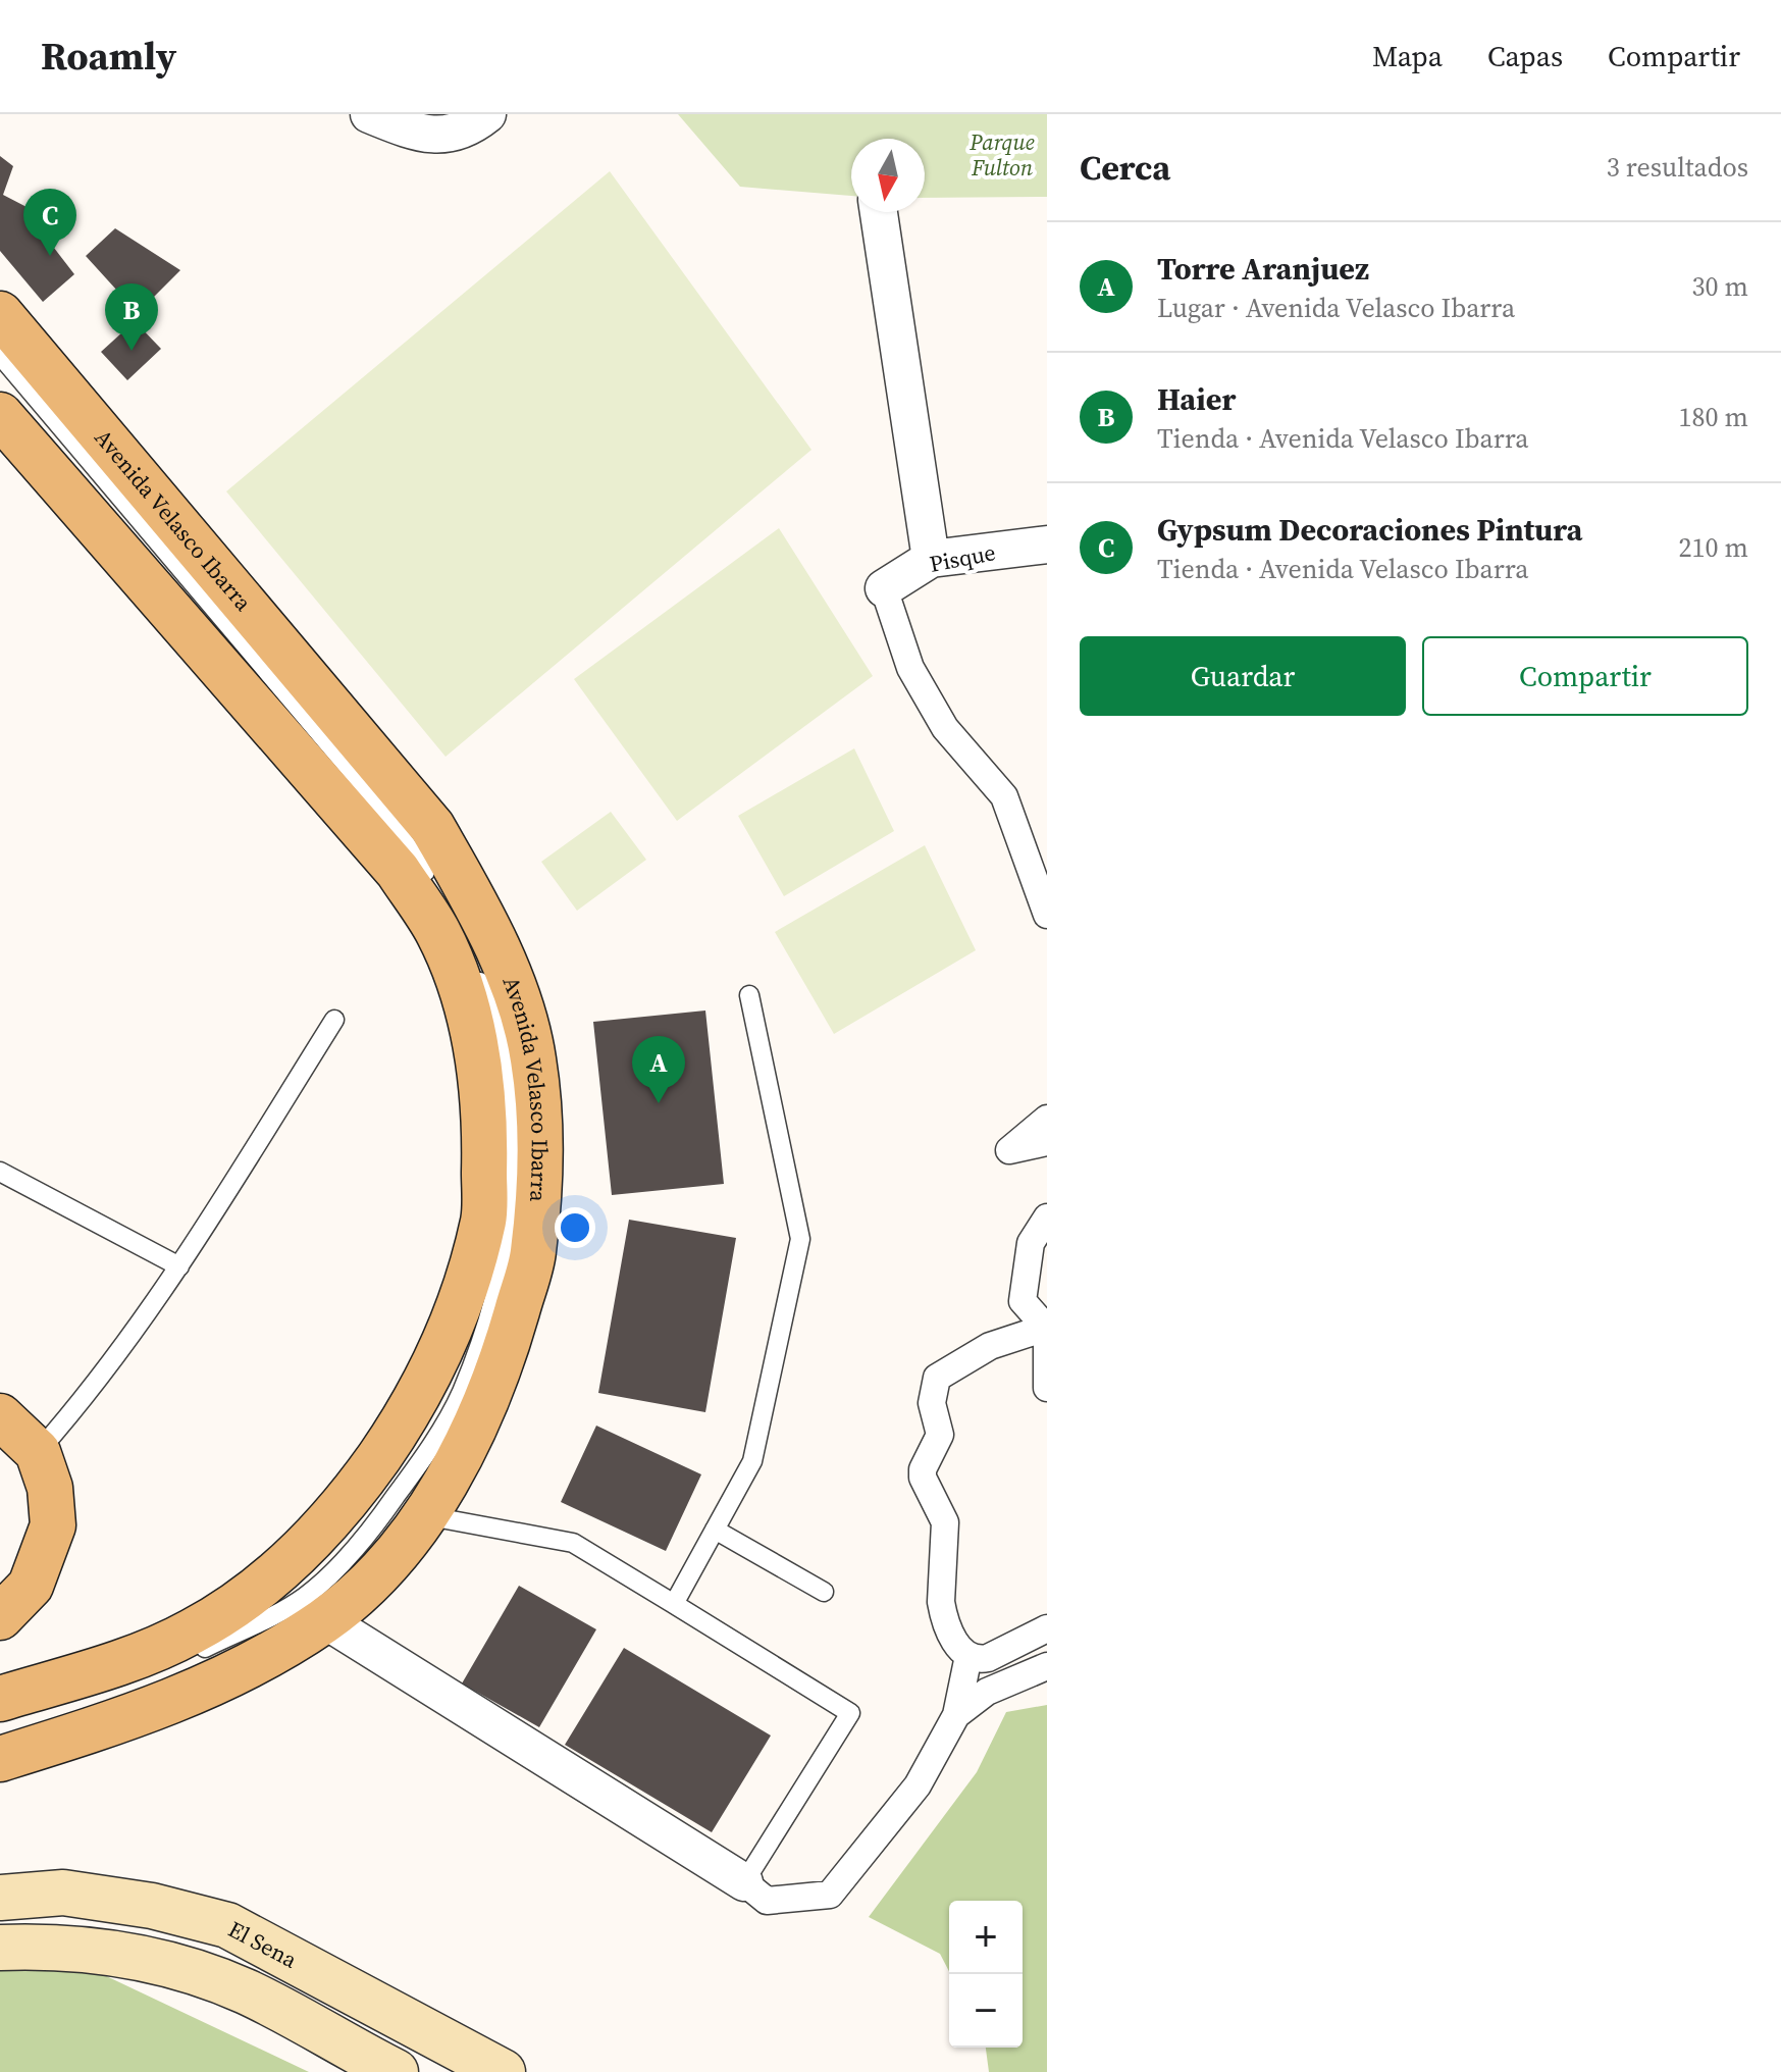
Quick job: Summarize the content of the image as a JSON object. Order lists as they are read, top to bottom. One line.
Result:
{"streets":{"main road":["Avenida Velasco Ibarra","El Sena"],"street":["Pisque"]},"parks":["Parque Fulton"],"north":"bottom","page":{"header":"Roamly","nav":["Mapa","Capas","Compartir"],"heading":["Cerca","3 resultados"],"pins":["C","B","A"],"list":[{"mark":"A","name":"Torre Aranjuez","note":"Lugar · Avenida Velasco Ibarra","value":"30 m"},{"mark":"B","name":"Haier","note":"Tienda · Avenida Velasco Ibarra","value":"180 m"},{"mark":"C","name":"Gypsum Decoraciones Pintura","note":"Tienda · Avenida Velasco Ibarra","value":"210 m"}],"buttons":["Guardar","Compartir"],"map_buttons":["+","−"]}}
